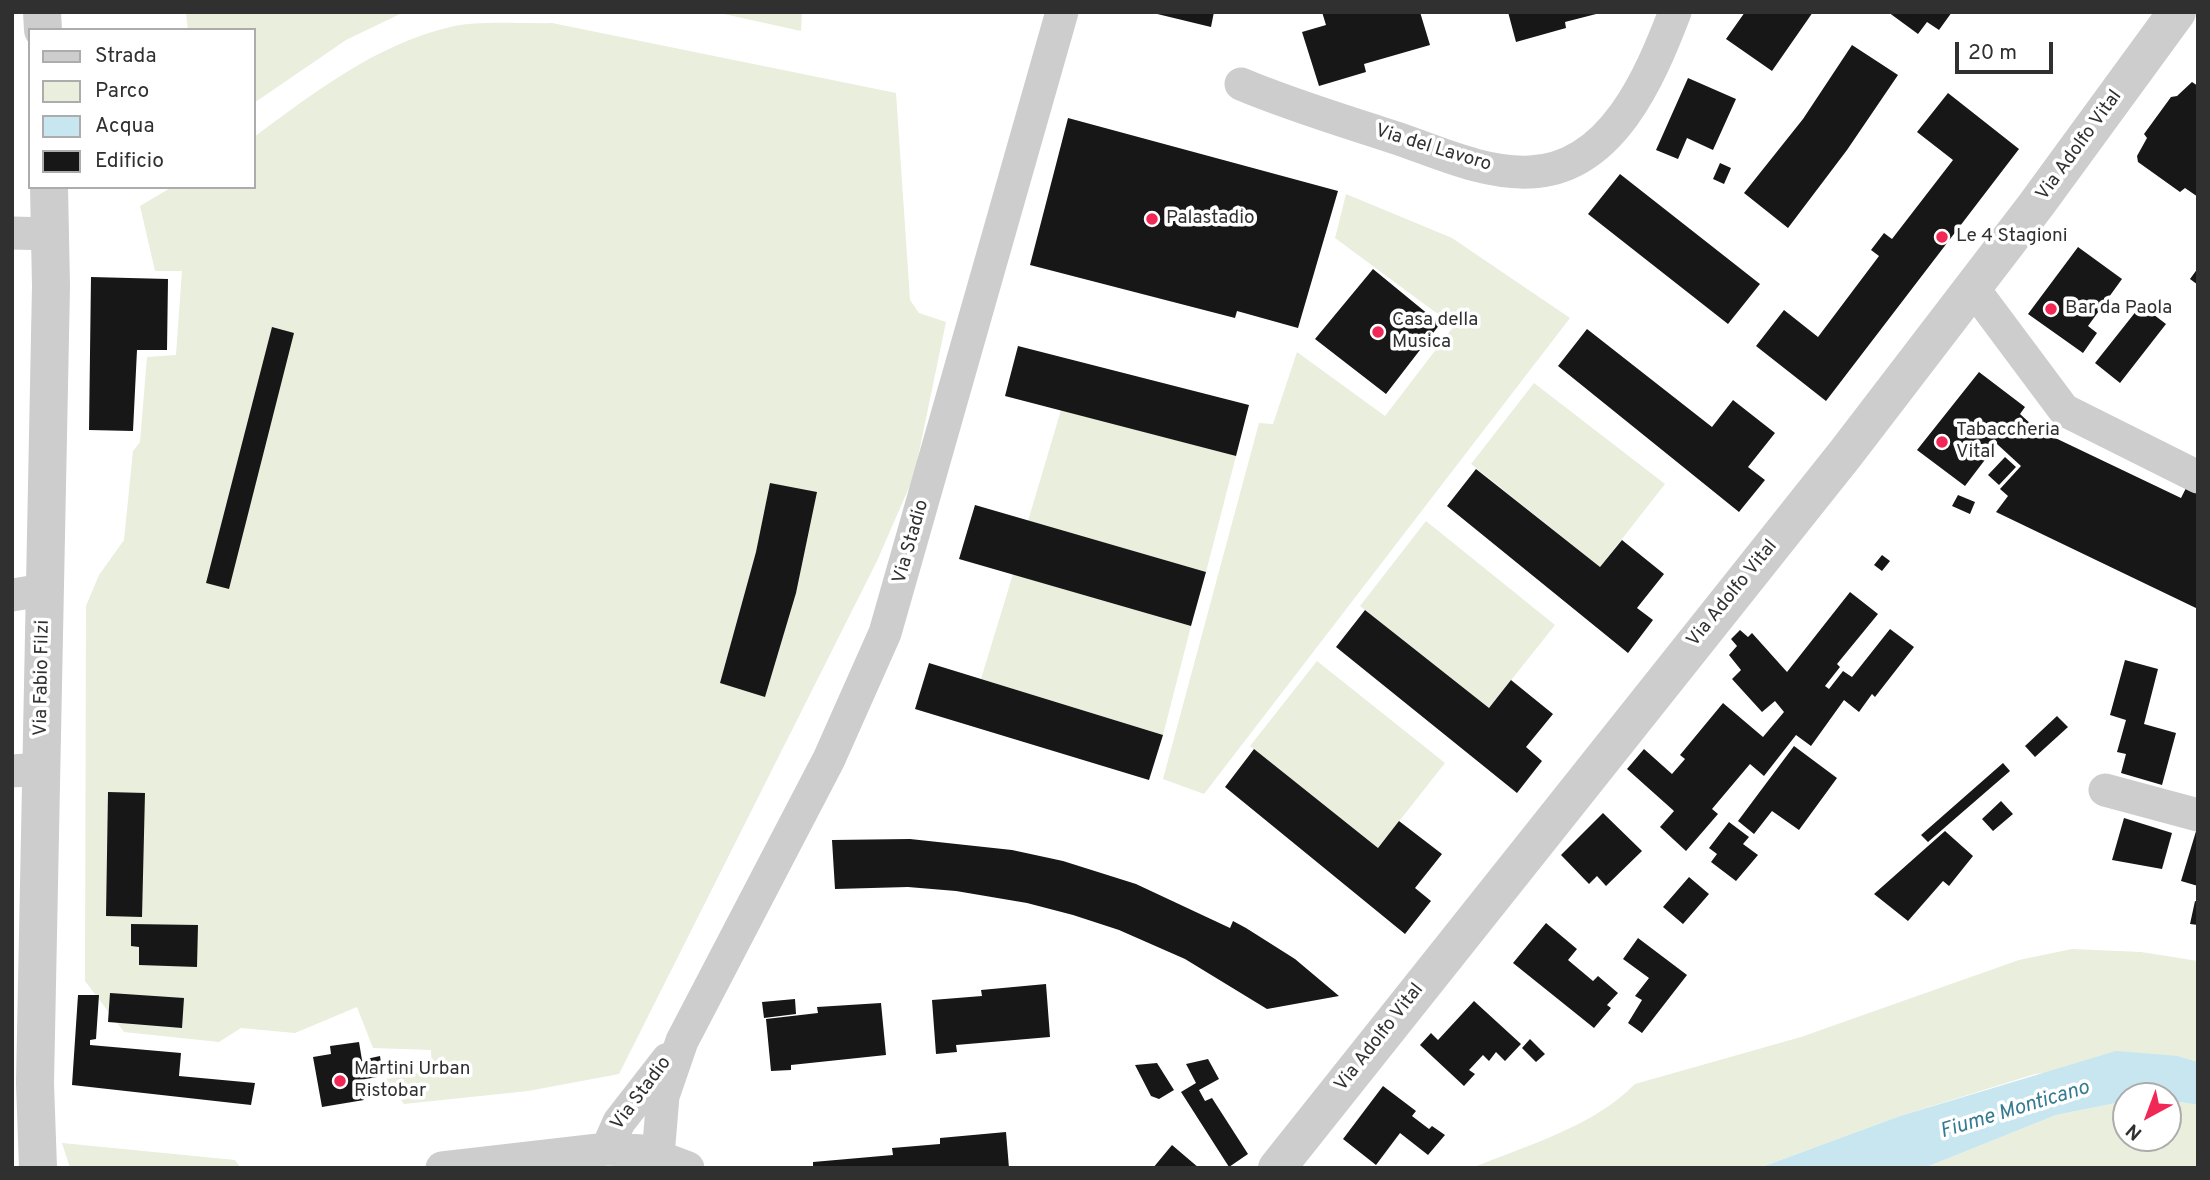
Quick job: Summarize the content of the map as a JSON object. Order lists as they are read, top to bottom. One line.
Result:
{"streets":{"street":["Via Adolfo Vital","Via del Lavoro","Via Stadio","Via Fabio Filzi"]},"water":["Fiume Monticano"],"places":["Palastadio","Le 4 Stagioni","Bar da Paola","Casa della Musica","Tabaccheria Vital","Martini Urban Ristobar"],"legend":["Strada","Parco","Acqua","Edificio"],"scale_bar":"20 m","north":"bottom left"}
